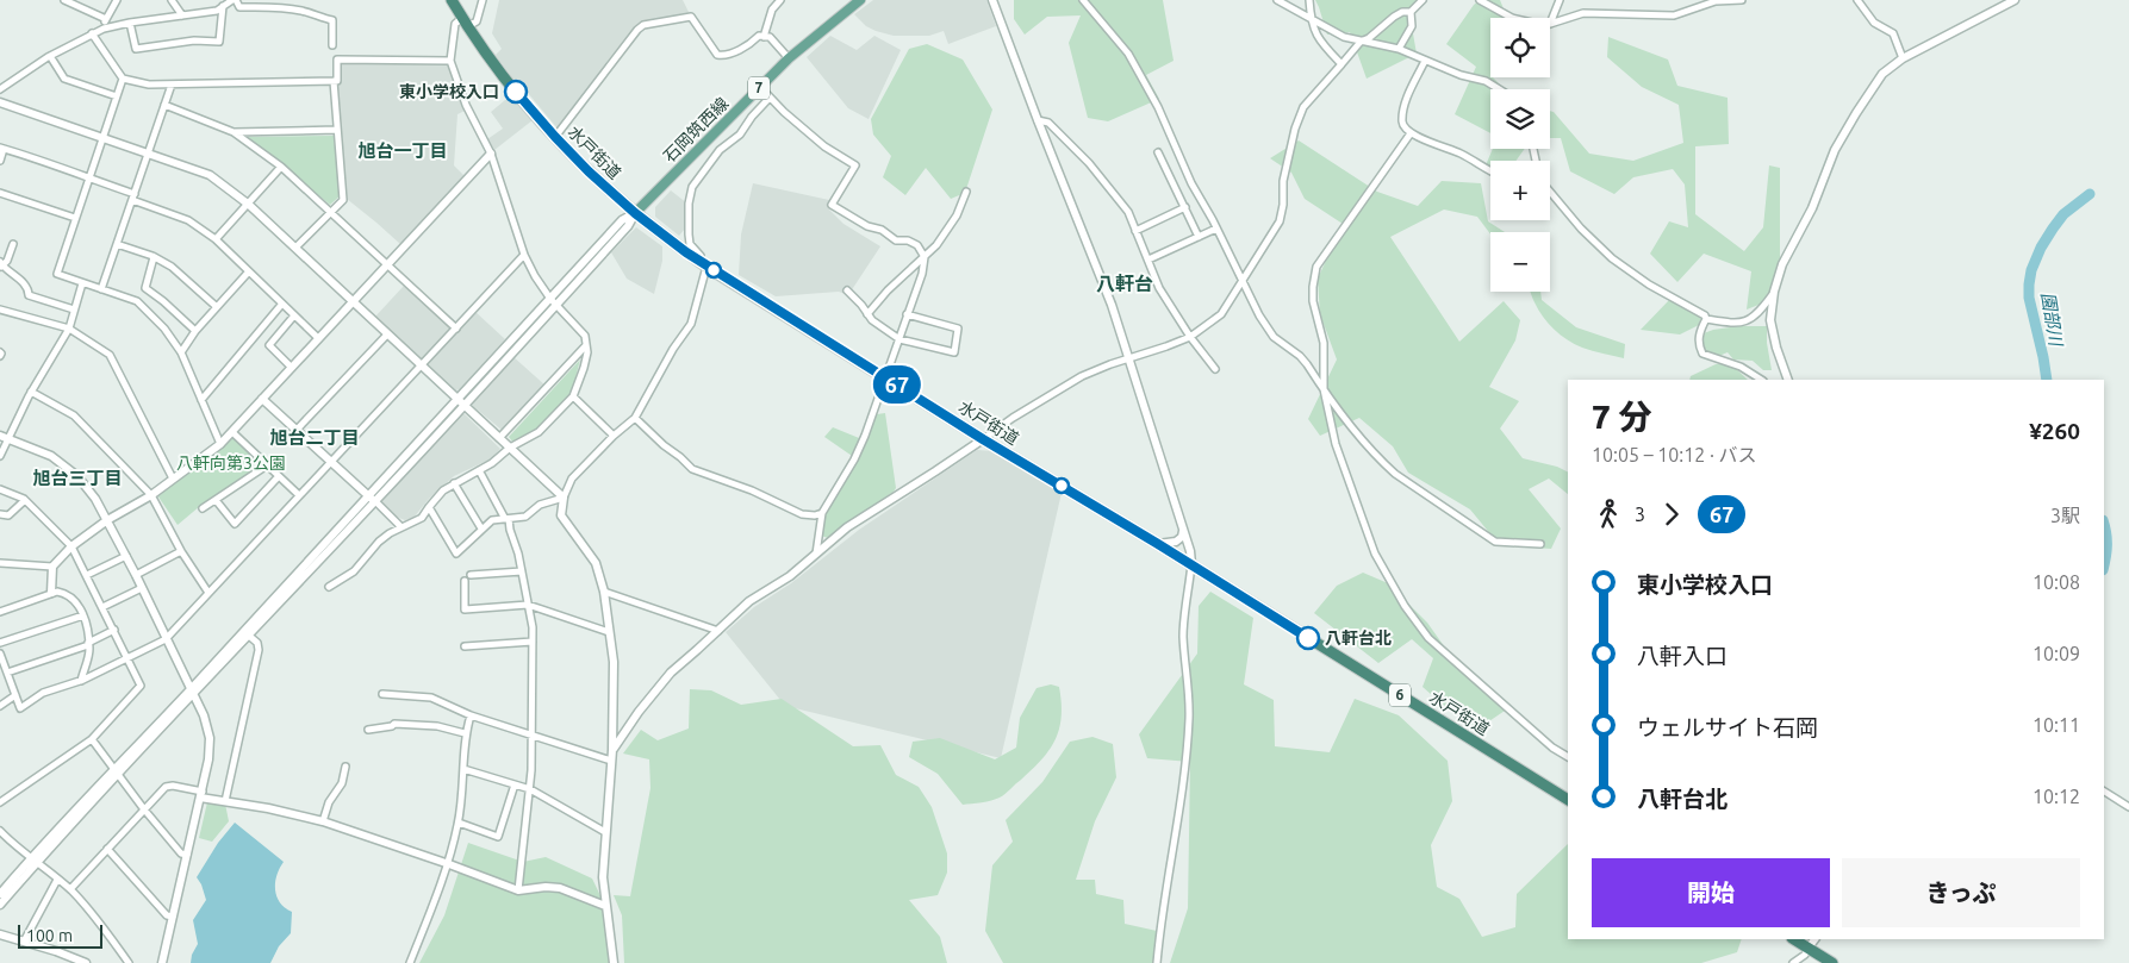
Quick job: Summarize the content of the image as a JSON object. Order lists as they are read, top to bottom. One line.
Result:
{"streets":{"highway":["水戸街道","6"],"main road":["7","石岡筑西線"]},"crossings":[["石岡筑西線","水戸街道"]],"districts":["旭台一丁目","八軒台","旭台二丁目","旭台三丁目"],"water":["園部川"],"parks":["八軒向第3公園"],"places":["東小学校入口","八軒台北"],"lines":["bus line 67"],"scale_bar":"100 m","page":{"on_map":"67","map_buttons":["+","−"],"heading":["7 分","10:05 – 10:12 · バス","¥260"],"legs":["3","67","3駅"],"list":[{"name":"東小学校入口","value":"10:08"},{"name":"八軒入口","value":"10:09"},{"name":"ウェルサイト石岡","value":"10:11"},{"name":"八軒台北","value":"10:12"}],"buttons":["開始","きっぷ"],"scale":"100 m"}}
